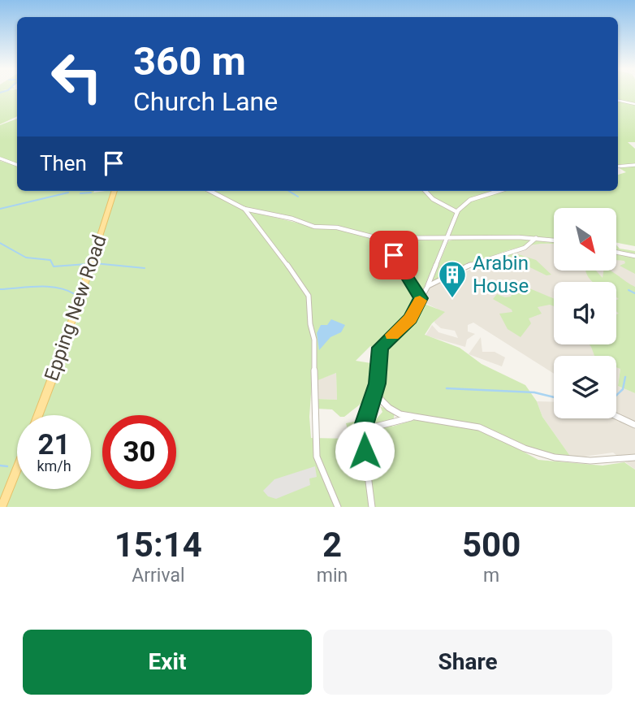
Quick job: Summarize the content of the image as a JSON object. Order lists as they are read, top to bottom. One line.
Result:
{"streets":{"main road":["Epping New Road"]},"places":{"building":["Arabin House"]},"north":"bottom right","page":{"turn":["360 m","Church Lane"],"then":"Then","speed":"21 km/h","limit":"30","eta":["15:14","Arrival","2","min","500","m"],"buttons":["Exit","Share"]}}
